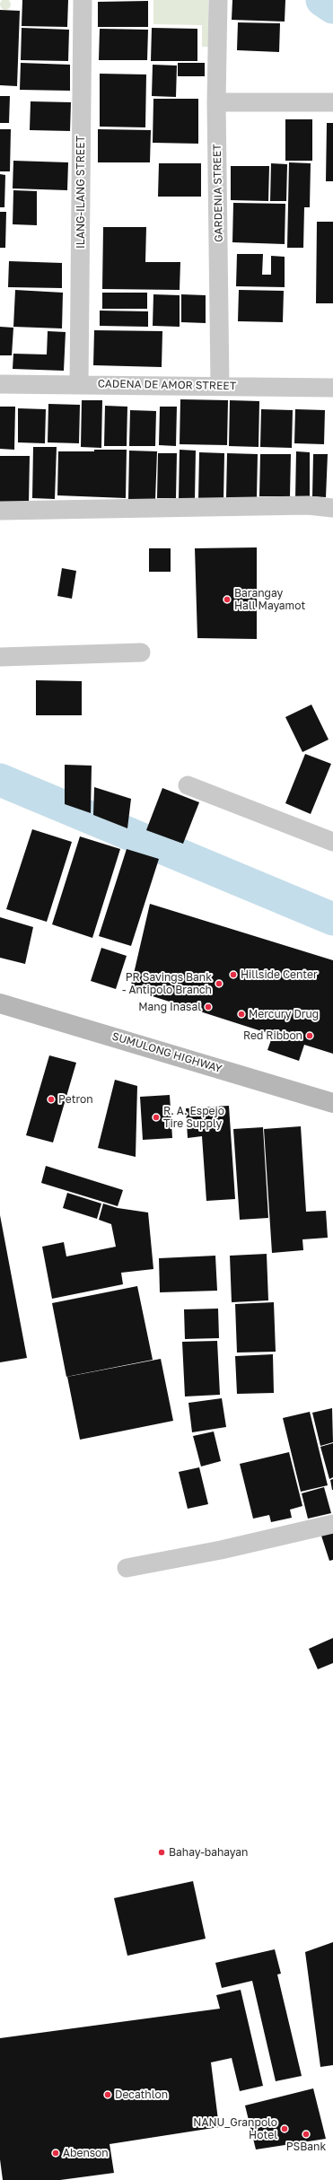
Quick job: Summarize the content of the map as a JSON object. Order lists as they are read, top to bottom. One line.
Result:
{"streets":{"main road":["SUMULONG HIGHWAY"],"street":["ILANG-ILANG STREET","GARDENIA STREET","CADENA DE AMOR STREET"]},"crossings":[["ILANG-ILANG STREET","CADENA DE AMOR STREET"],["GARDENIA STREET","CADENA DE AMOR STREET"]],"places":["Barangay Hall Mayamot","Hillside Center","PR Savings Bank - Antipolo Branch","Mang Inasal","Mercury Drug","Red Ribbon","Petron","R. A. Espejo Tire Supply","Bahay-bahayan","Decathlon","NANU_Granpolo Hotel","PSBank","Abenson"]}
